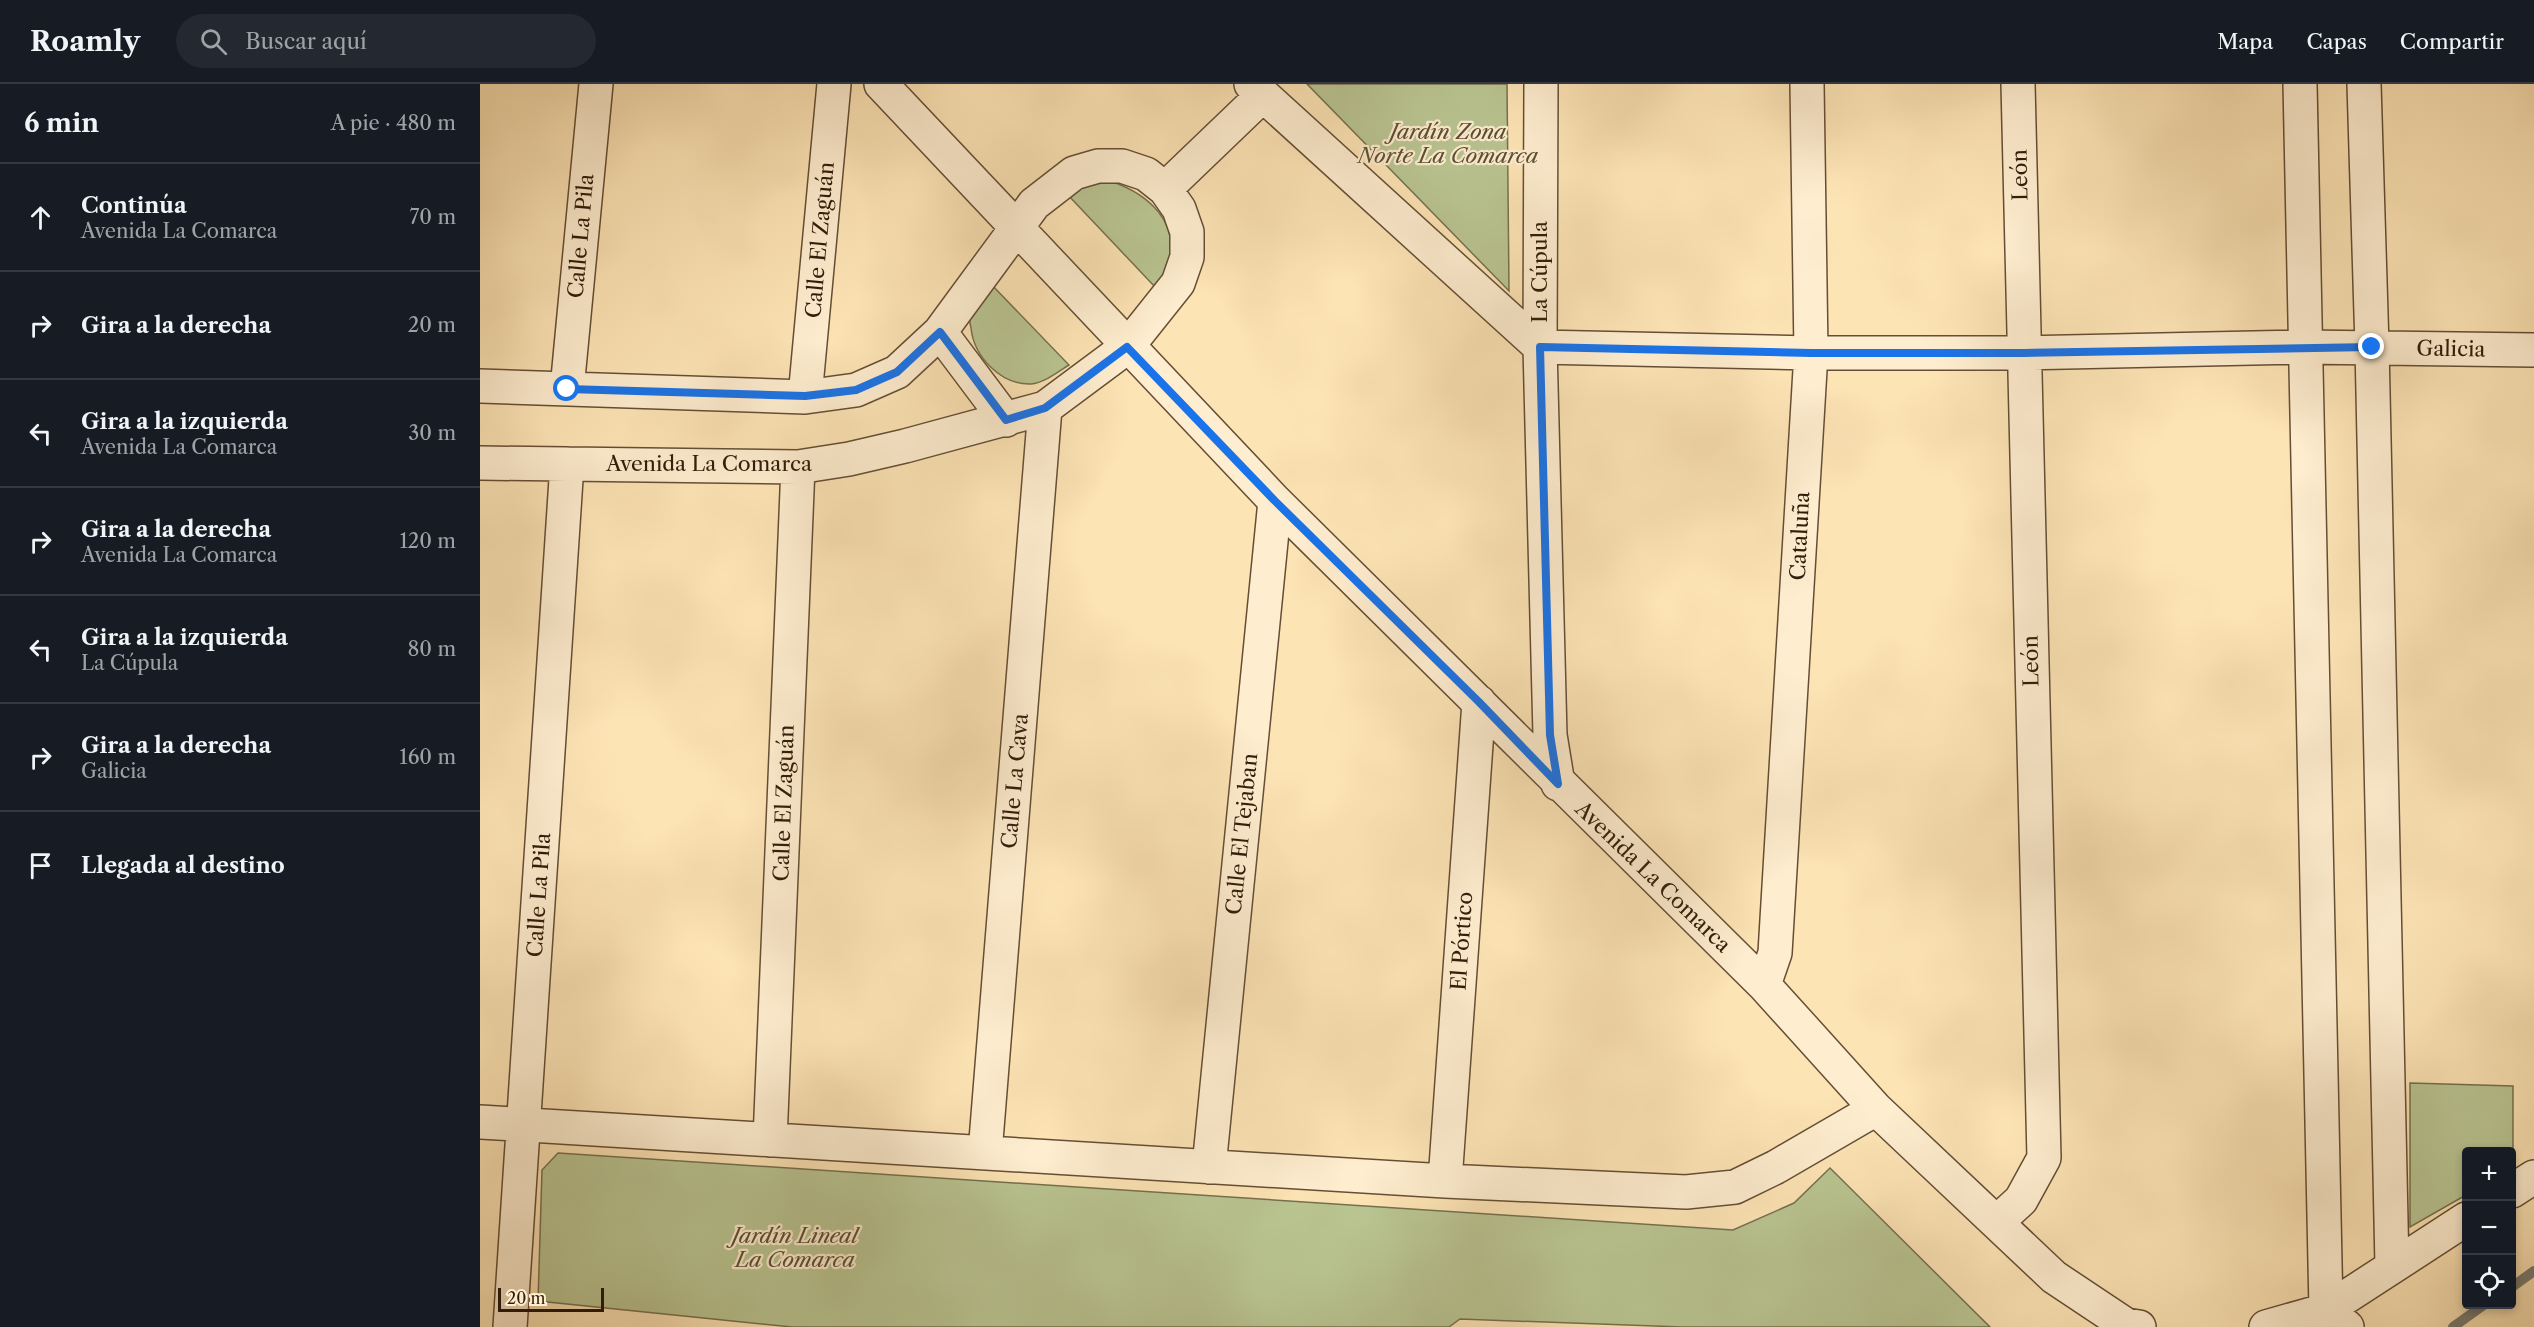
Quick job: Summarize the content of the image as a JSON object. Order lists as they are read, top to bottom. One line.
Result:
{"streets":{"street":["León","Calle La Pila","Calle El Zaguán","La Cúpula","Galicia","Avenida La Comarca","Cataluña","Calle La Cava","Calle El Tejaban","El Pórtico"]},"crossings":[["León","Galicia"],["León","Avenida La Comarca"],["Calle La Pila","Avenida La Comarca"],["Calle El Zaguán","Avenida La Comarca"],["La Cúpula","Galicia"],["La Cúpula","Avenida La Comarca"],["Galicia","Cataluña"],["Avenida La Comarca","Cataluña"],["Avenida La Comarca","Calle La Cava"],["Avenida La Comarca","Calle El Tejaban"],["Avenida La Comarca","El Pórtico"]],"parks":["Jardín Zona Norte La Comarca","Jardín Lineal La Comarca"],"scale_bar":"20 m","page":{"header":"Roamly","search":"Buscar aquí","nav":["Mapa","Capas","Compartir"],"heading":["6 min","A pie · 480 m"],"list":[["Continúa","Avenida La Comarca","70 m"],["Gira a la derecha","20 m"],["Gira a la izquierda","Avenida La Comarca","30 m"],["Gira a la derecha","Avenida La Comarca","120 m"],["Gira a la izquierda","La Cúpula","80 m"],["Gira a la derecha","Galicia","160 m"],"Llegada al destino"],"map_buttons":["+","−"],"scale":"20 m"}}
